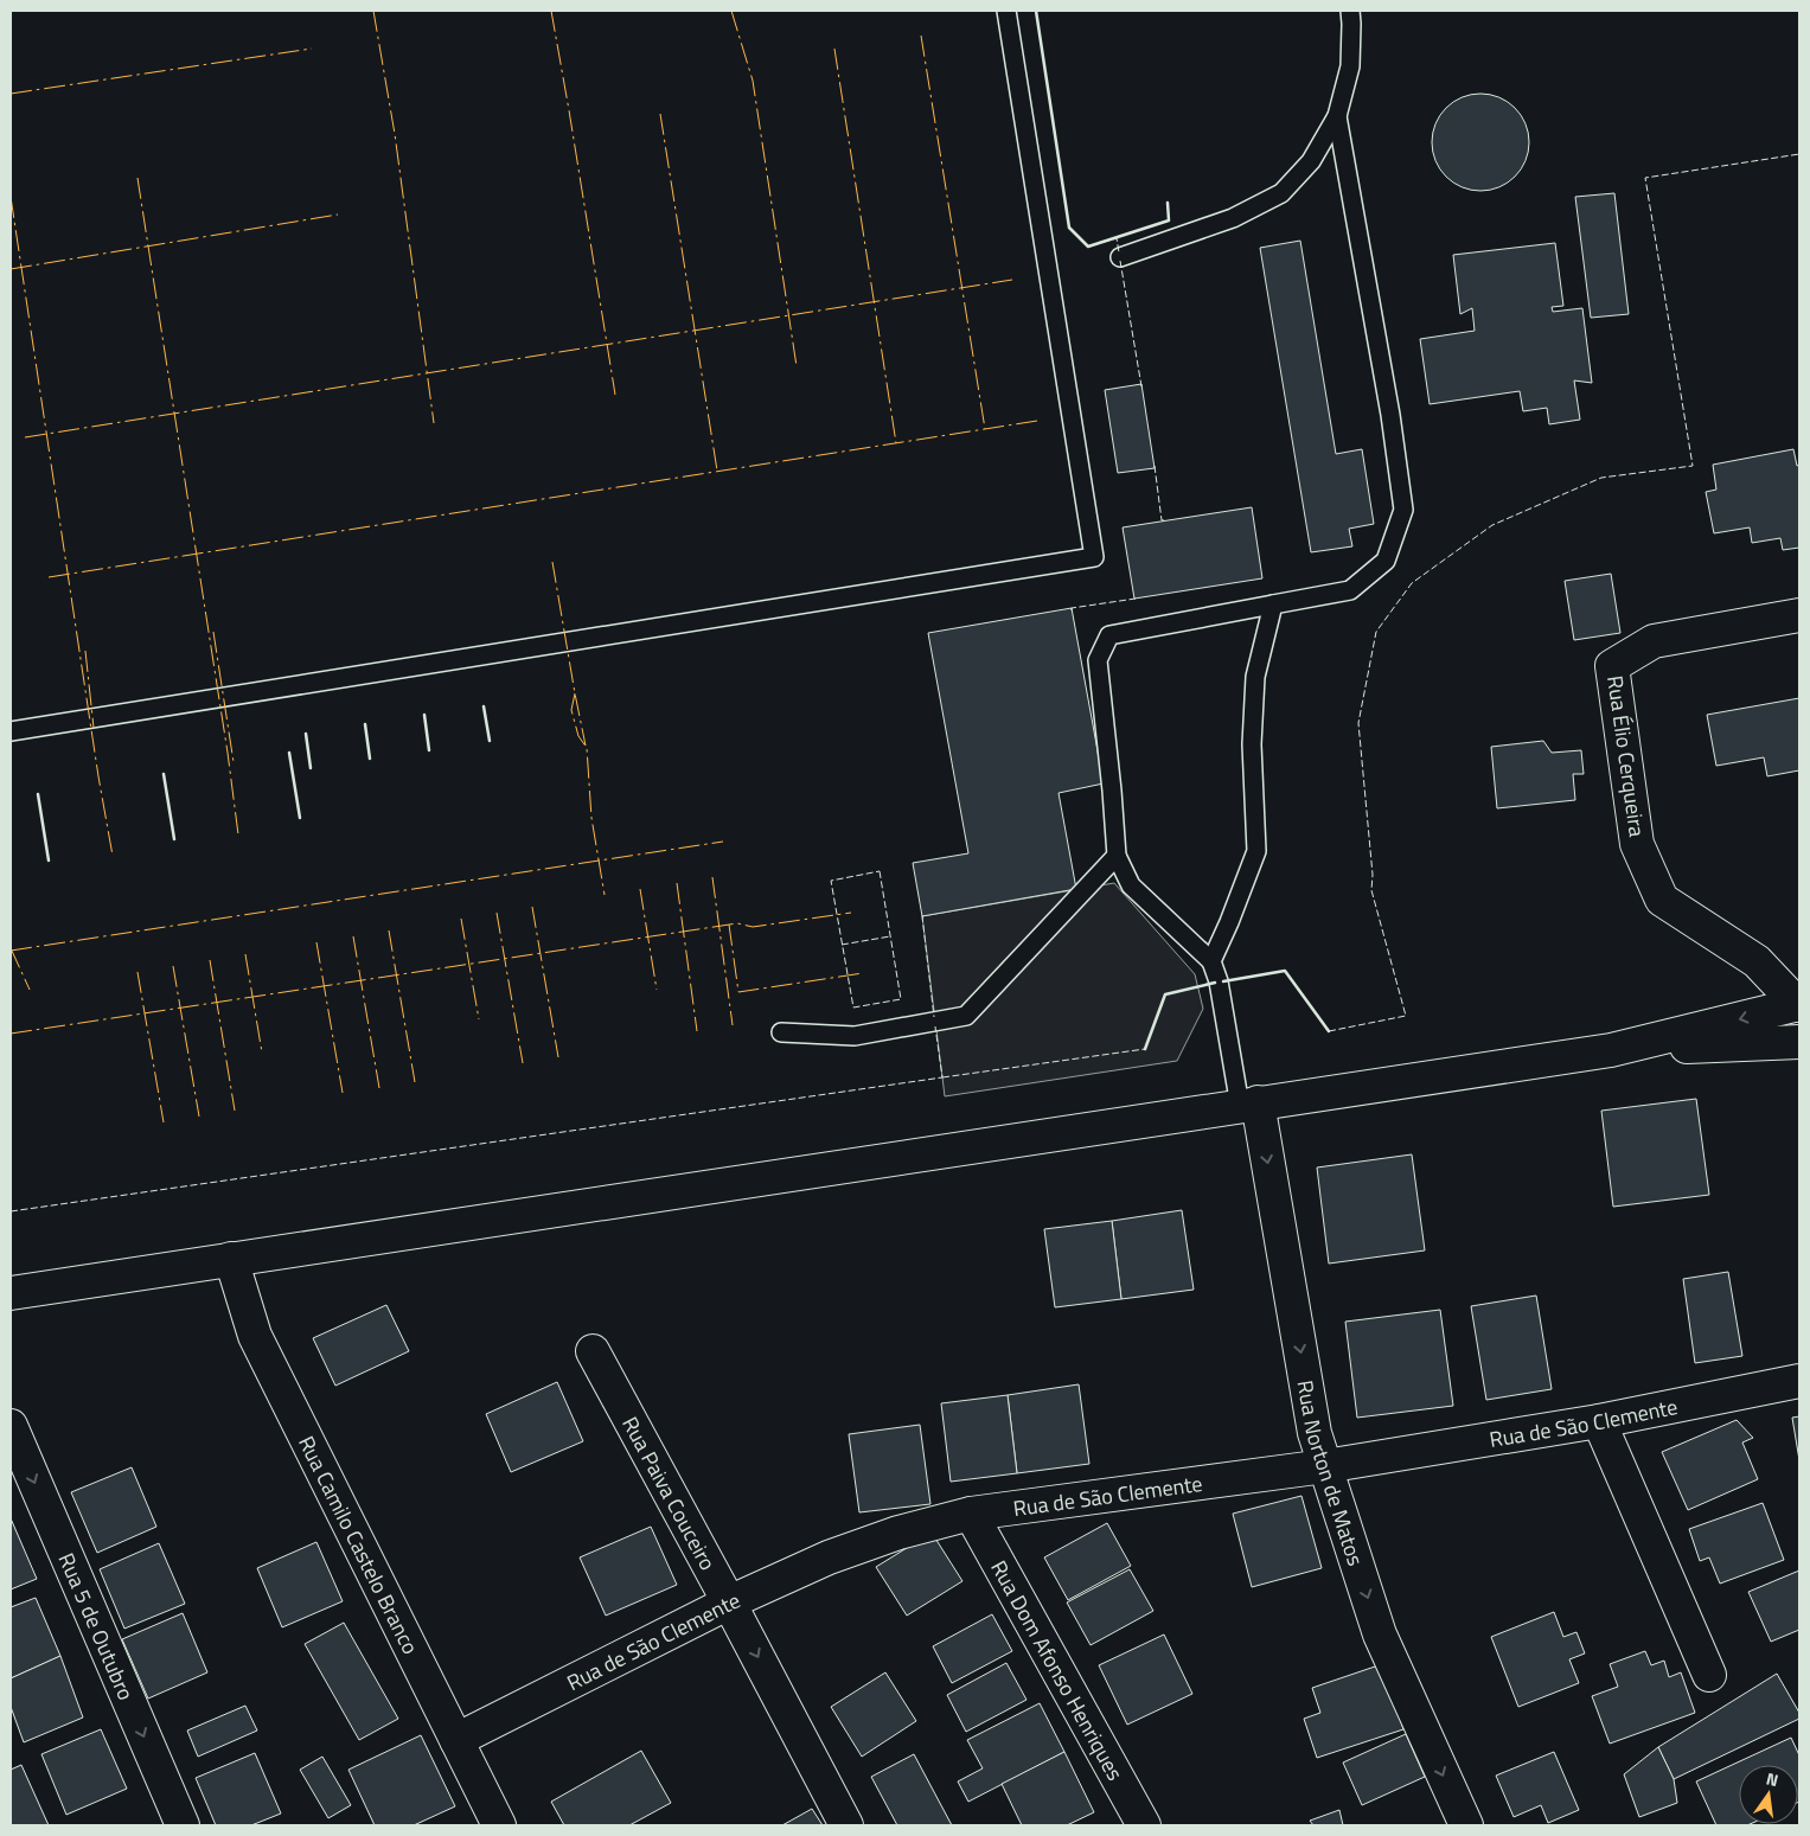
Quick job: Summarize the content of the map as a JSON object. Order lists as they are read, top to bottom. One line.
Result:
{"streets":{"street":["Rua Élio Cerqueira","Rua de São Clemente","Rua Norton de Matos","Rua Paiva Couceiro","Rua Camilo Castelo Branco","Rua 5 de Outubro","Rua Dom Afonso Henriques"]},"crossings":[["Rua de São Clemente","Rua Norton de Matos"],["Rua de São Clemente","Rua Paiva Couceiro"],["Rua de São Clemente","Rua Camilo Castelo Branco"],["Rua de São Clemente","Rua Dom Afonso Henriques"]],"one_way":["Rua Paiva Couceiro","Rua 5 de Outubro"],"north":"top"}
